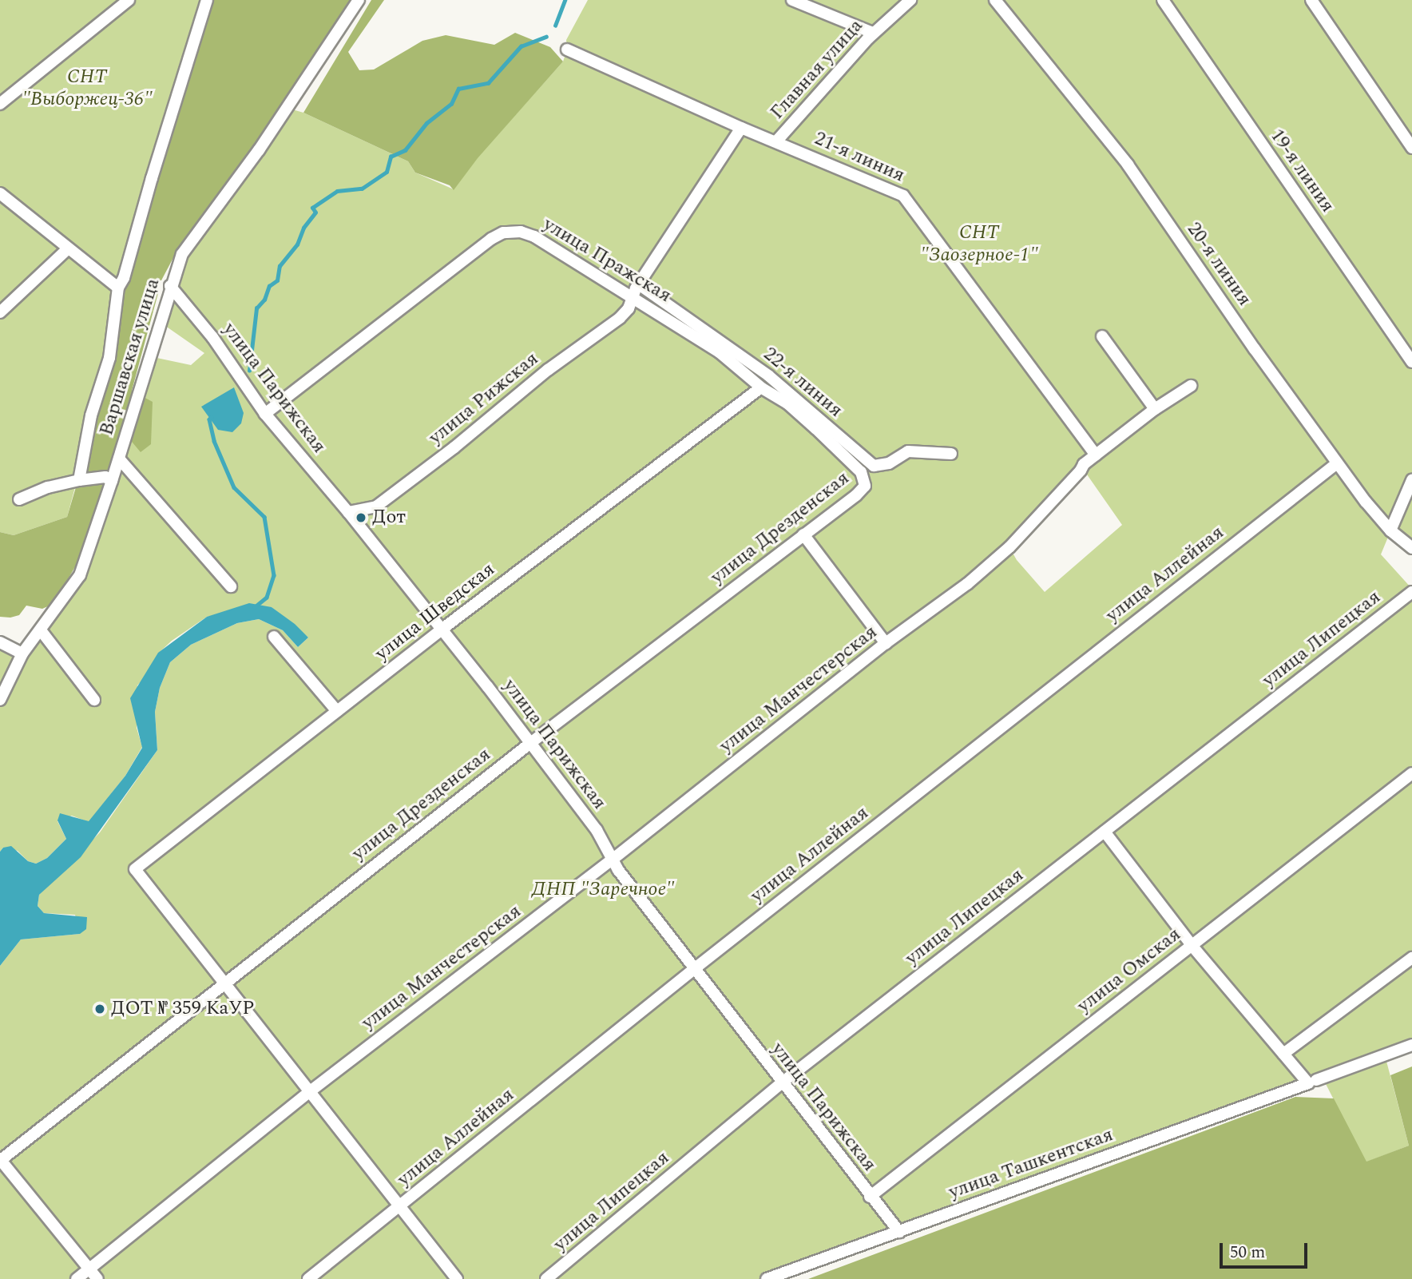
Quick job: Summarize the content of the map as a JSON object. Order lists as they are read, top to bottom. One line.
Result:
{"streets":{"street":["Главная улица","21-я линия","19-я линия","улица Пражская","20-я линия","Варшавская улица","22-я линия","улица Парижская","улица Рижская","улица Дрезденская","улица Аллейная","улица Шведская","улица Липецкая","улица Манчестерская","улица Омская","улица Ташкентская"]},"crossings":[["Главная улица","21-я линия"],["21-я линия","улица Рижская"],["21-я линия","улица Манчестерская"],["улица Пражская","улица Парижская"],["улица Пражская","улица Рижская"],["улица Пражская","улица Дрезденская"],["улица Пражская","улица Шведская"],["20-я линия","улица Аллейная"],["Варшавская улица","улица Парижская"],["22-я линия","улица Рижская"],["улица Парижская","улица Рижская"],["улица Парижская","улица Дрезденская"],["улица Парижская","улица Аллейная"],["улица Парижская","улица Шведская"],["улица Парижская","улица Липецкая"],["улица Парижская","улица Манчестерская"],["улица Парижская","улица Омская"],["улица Парижская","улица Ташкентская"],["улица Дрезденская","улица Шведская"]],"parks":["СНТ \"Выборжец-36\"","СНТ \"Заозерное-1\"","ДНП \"Заречное\""],"places":["Дот","ДОТ № 359 КаУР"],"scale_bar":"50 m"}
